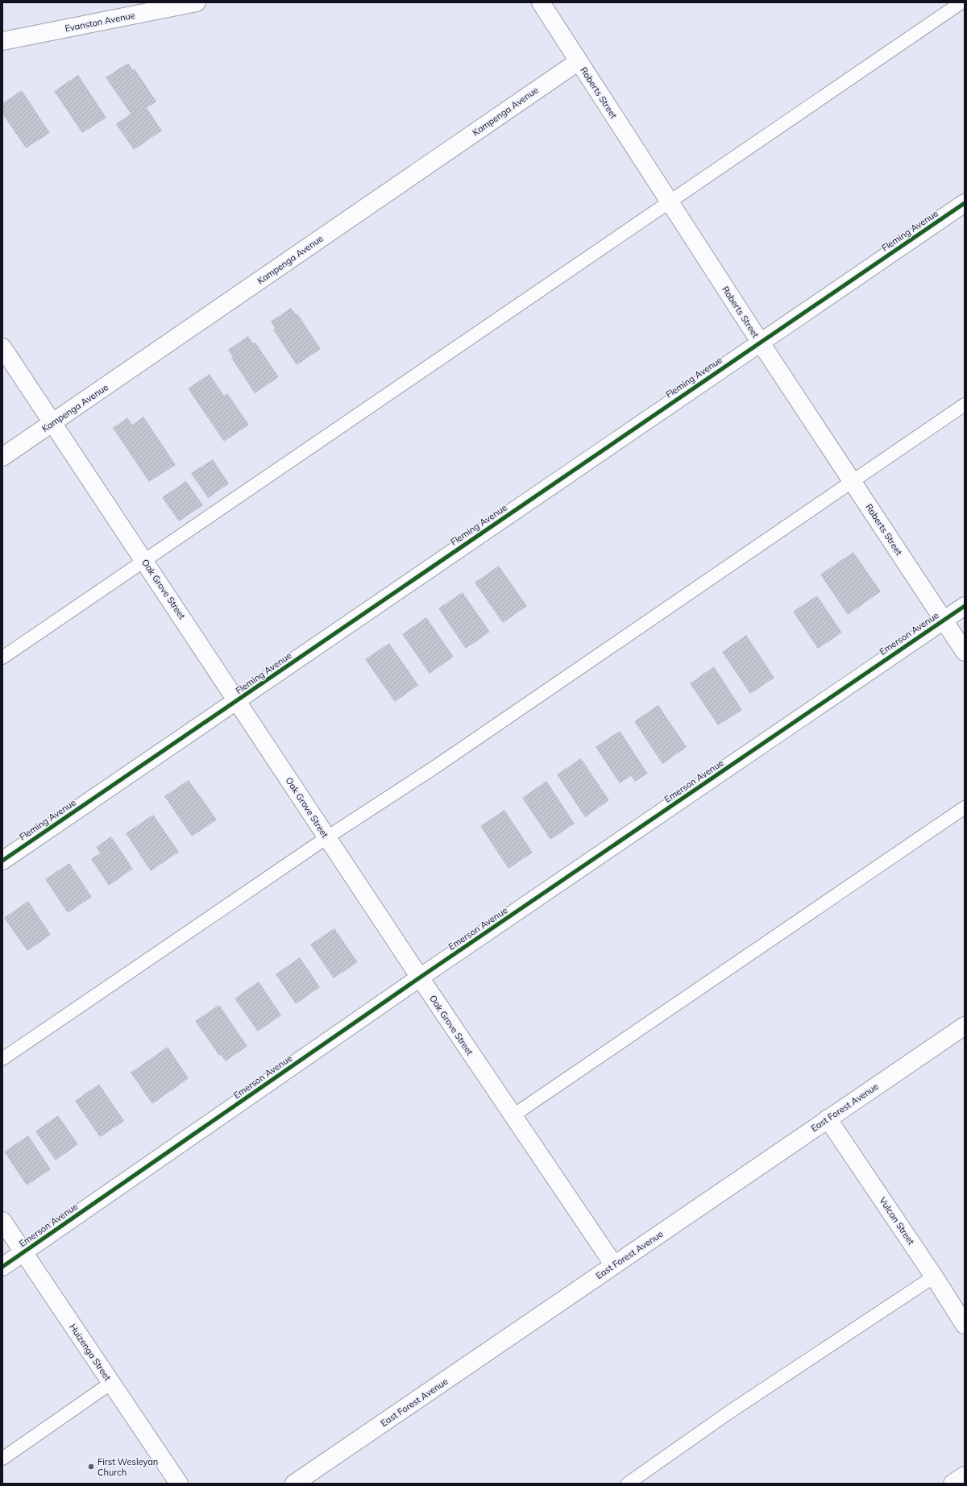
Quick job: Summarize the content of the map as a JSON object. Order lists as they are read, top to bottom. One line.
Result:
{"streets":{"street":["Evanston Avenue","Roberts Street","Kampenga Avenue","Fleming Avenue","Oak Grove Street","Emerson Avenue","East Forest Avenue","Vulcan Street","Huizenga Street"]},"crossings":[["Roberts Street","Kampenga Avenue"],["Roberts Street","Fleming Avenue"],["Roberts Street","Emerson Avenue"],["Kampenga Avenue","Oak Grove Street"],["Fleming Avenue","Oak Grove Street"],["Oak Grove Street","Emerson Avenue"],["Oak Grove Street","East Forest Avenue"],["Emerson Avenue","Huizenga Street"],["East Forest Avenue","Vulcan Street"]],"places":["First Wesleyan Church"]}
